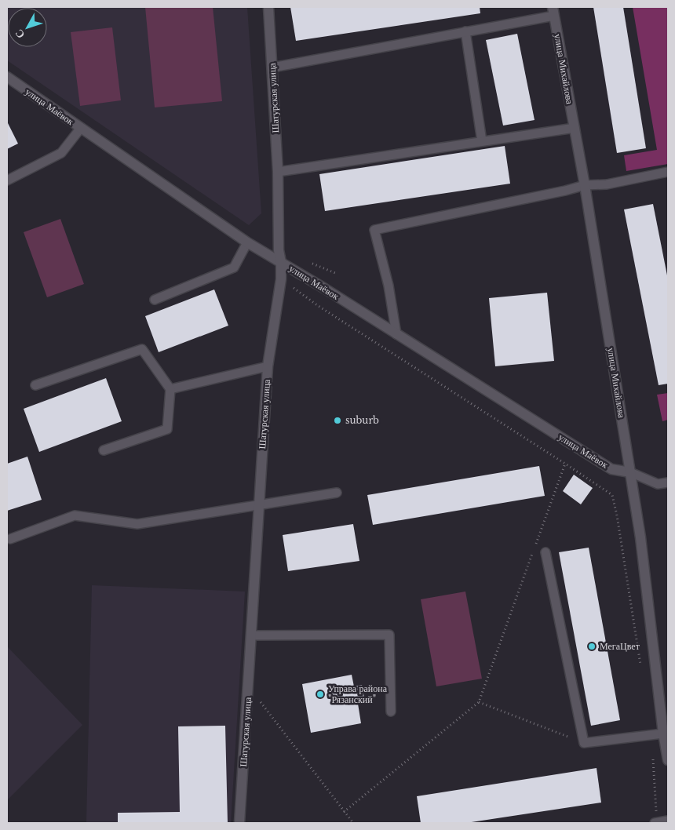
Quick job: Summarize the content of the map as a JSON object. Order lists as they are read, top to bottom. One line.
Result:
{"streets":{"street":["улица Михайлова","Шатурская улица","улица Маёвок"]},"crossings":[["улица Михайлова","улица Маёвок"],["Шатурская улица","улица Маёвок"]],"places":["suburb","МегаЦвет","Управа района \"Рязанский\""],"north":"bottom left"}
